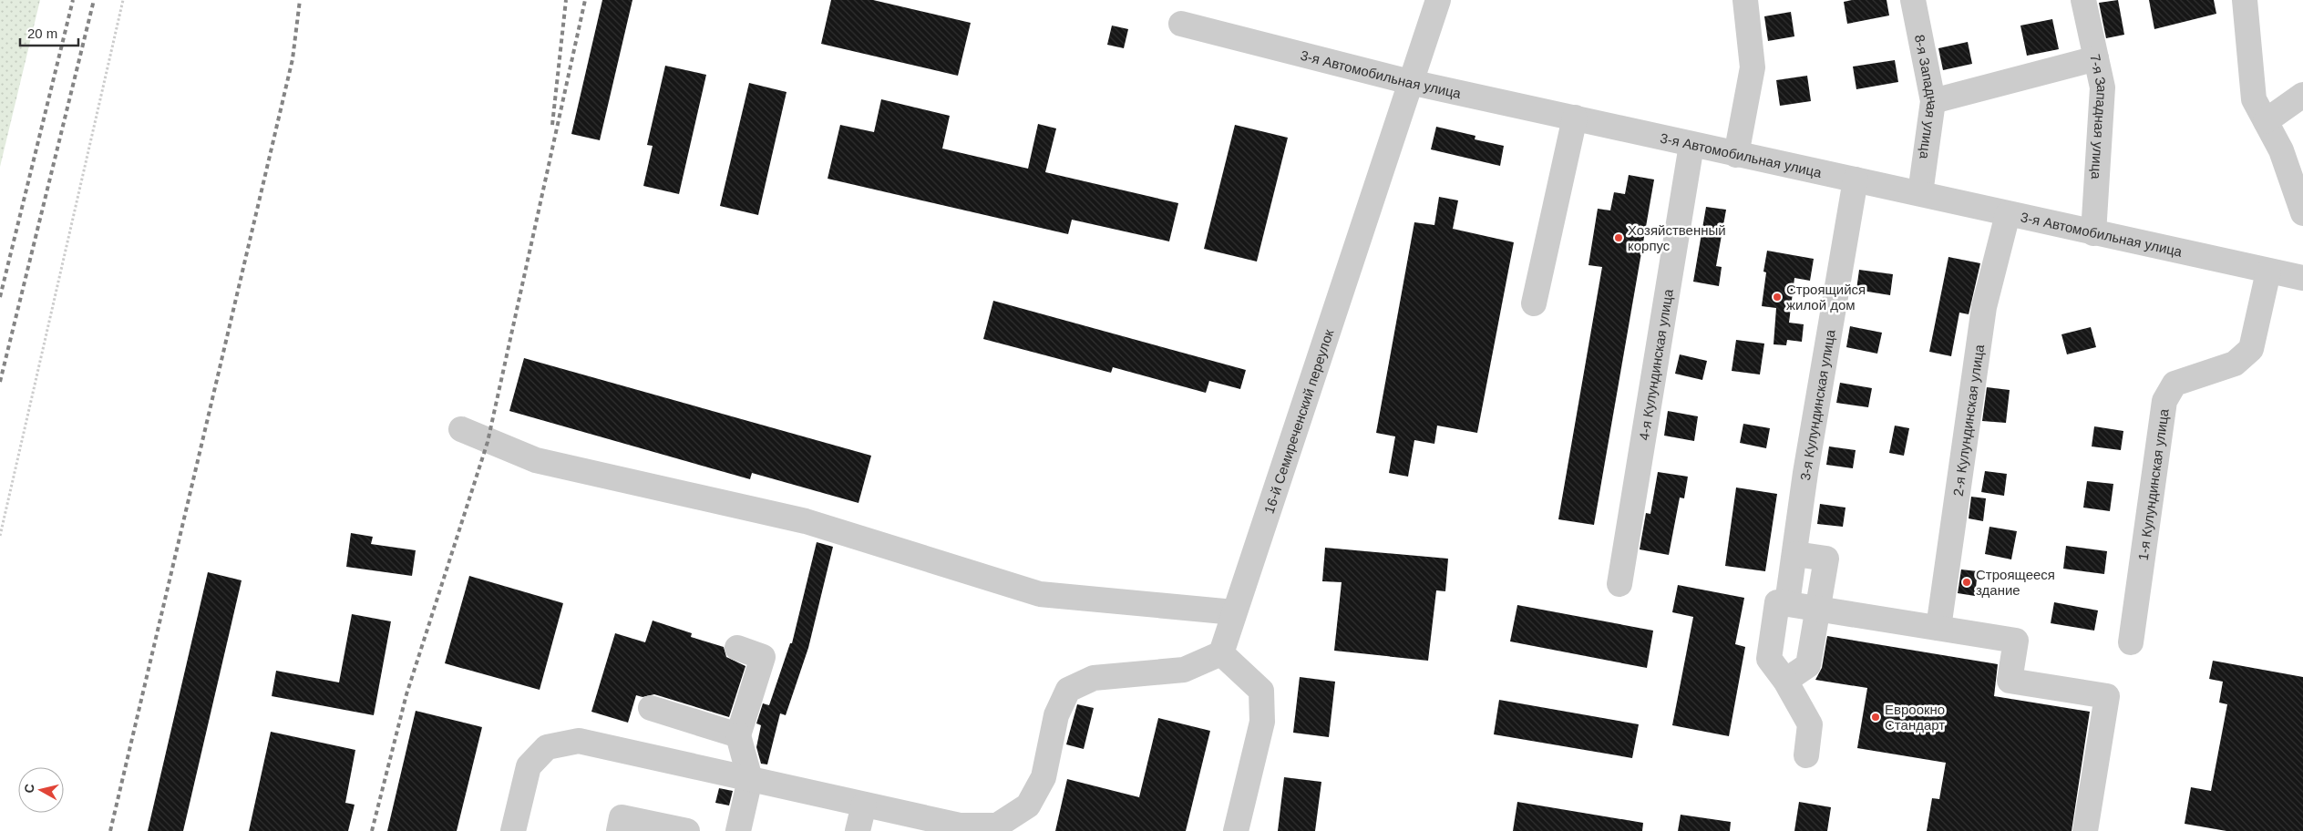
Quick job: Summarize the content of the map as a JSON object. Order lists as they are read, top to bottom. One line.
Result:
{"streets":{"street":["3-я Автомобильная улица","8-я Западная улица","7-я Западная улица","4-я Кулундинская улица","3-я Кулундинская улица","2-я Кулундинская улица","16-й Семиреченский переулок","1-я Кулундинская улица"]},"crossings":[["3-я Автомобильная улица","8-я Западная улица"],["3-я Автомобильная улица","7-я Западная улица"],["3-я Автомобильная улица","4-я Кулундинская улица"],["3-я Автомобильная улица","3-я Кулундинская улица"],["3-я Автомобильная улица","2-я Кулундинская улица"],["3-я Автомобильная улица","16-й Семиреченский переулок"],["3-я Автомобильная улица","1-я Кулундинская улица"]],"places":["Хозяйственный корпус","Строящийся жилой дом","Строящееся здание","Евроокно Стандарт"],"scale_bar":"20 m","north":"left"}
